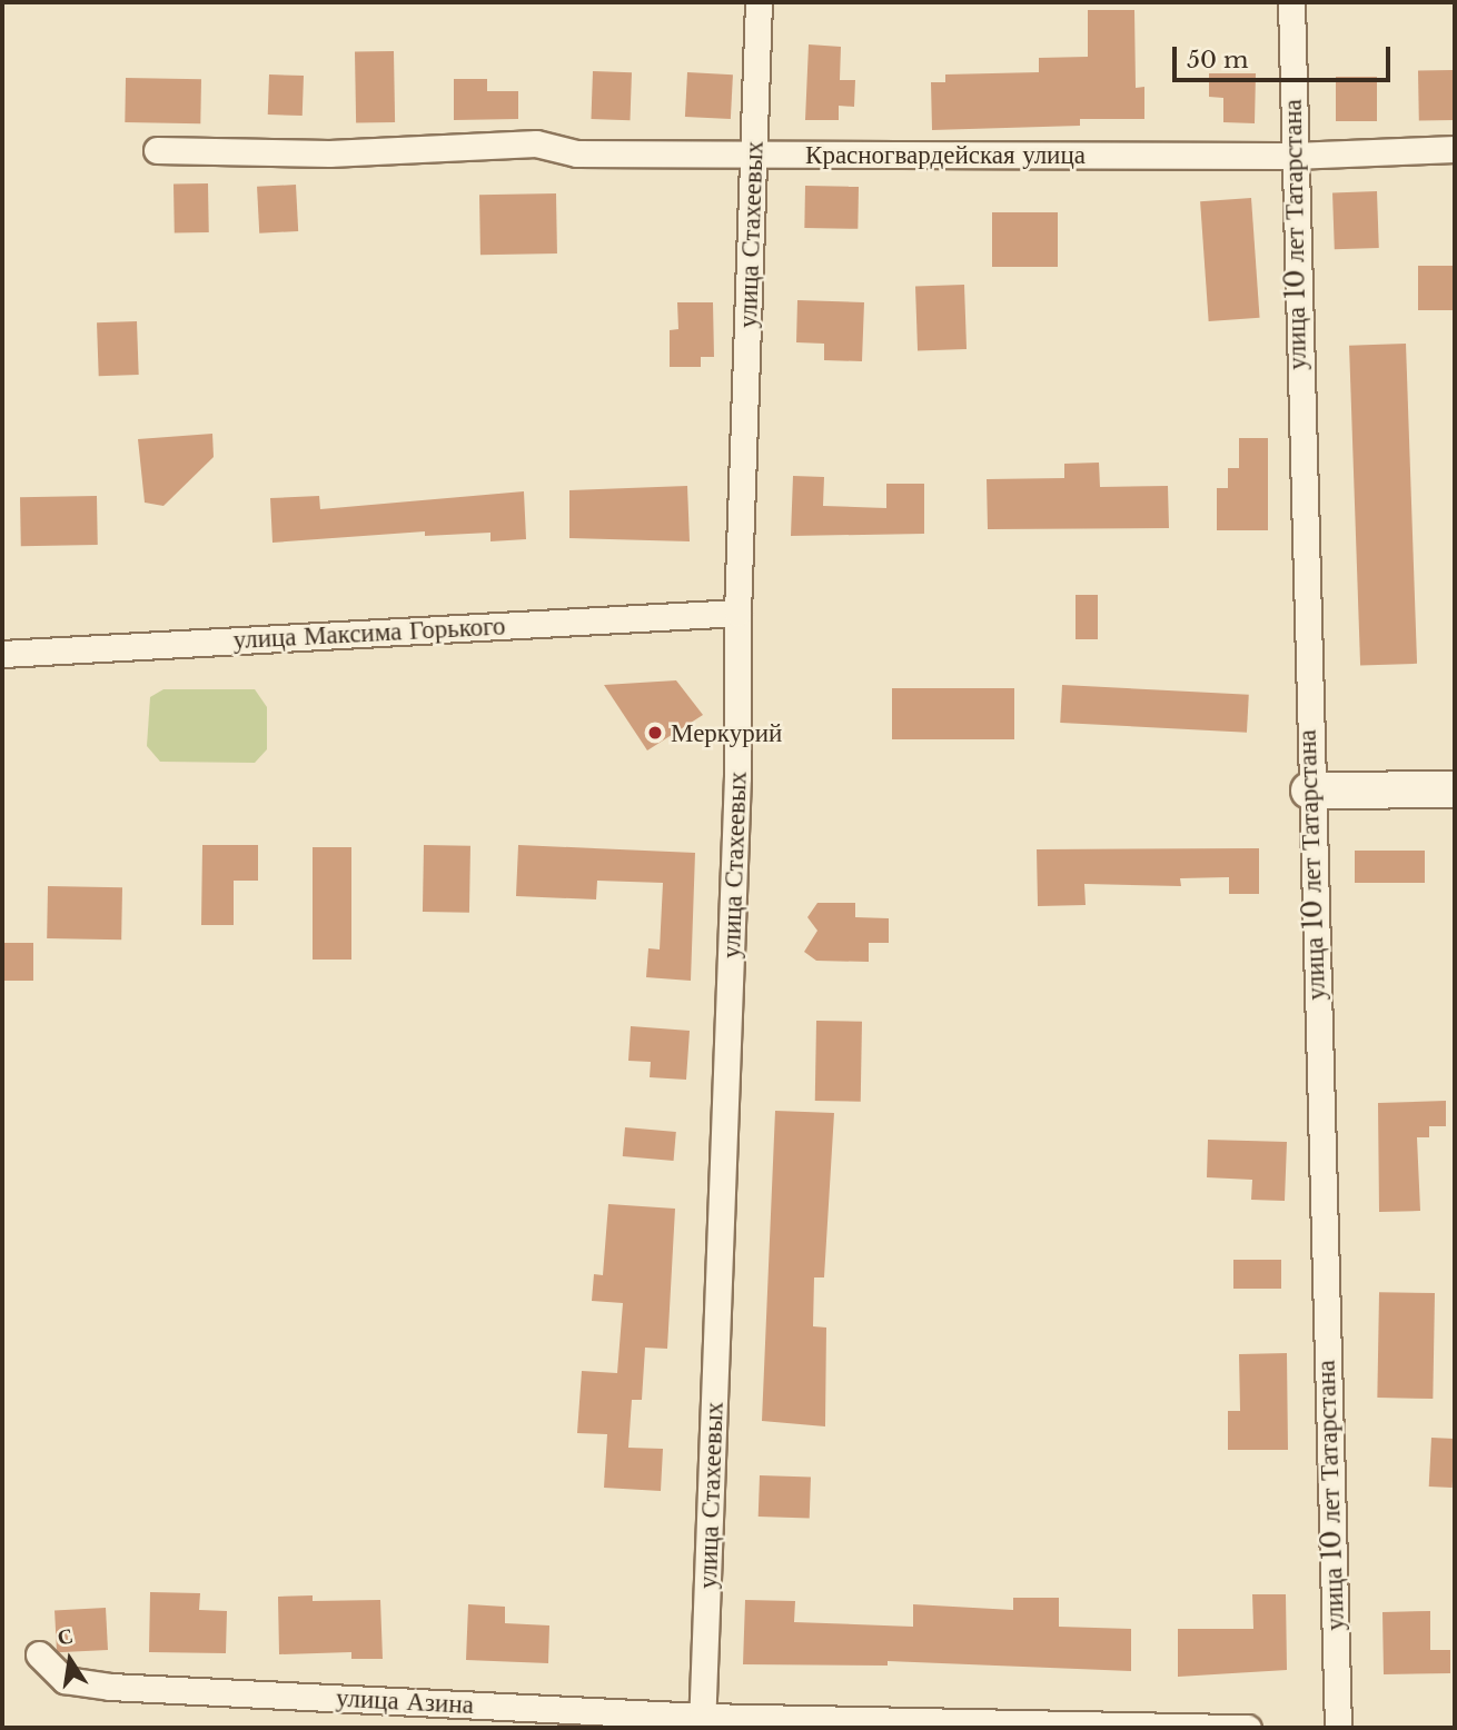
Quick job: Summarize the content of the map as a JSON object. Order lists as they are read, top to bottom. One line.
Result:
{"streets":{"street":["Красногвардейская улица","улица Стахеевых","улица 10 лет Татарстана","улица Максима Горького","улица Азина"]},"crossings":[["Красногвардейская улица","улица Стахеевых"],["Красногвардейская улица","улица 10 лет Татарстана"],["улица Стахеевых","улица Максима Горького"],["улица Стахеевых","улица Азина"]],"places":["Меркурий"],"scale_bar":"50 m","north":"top"}
